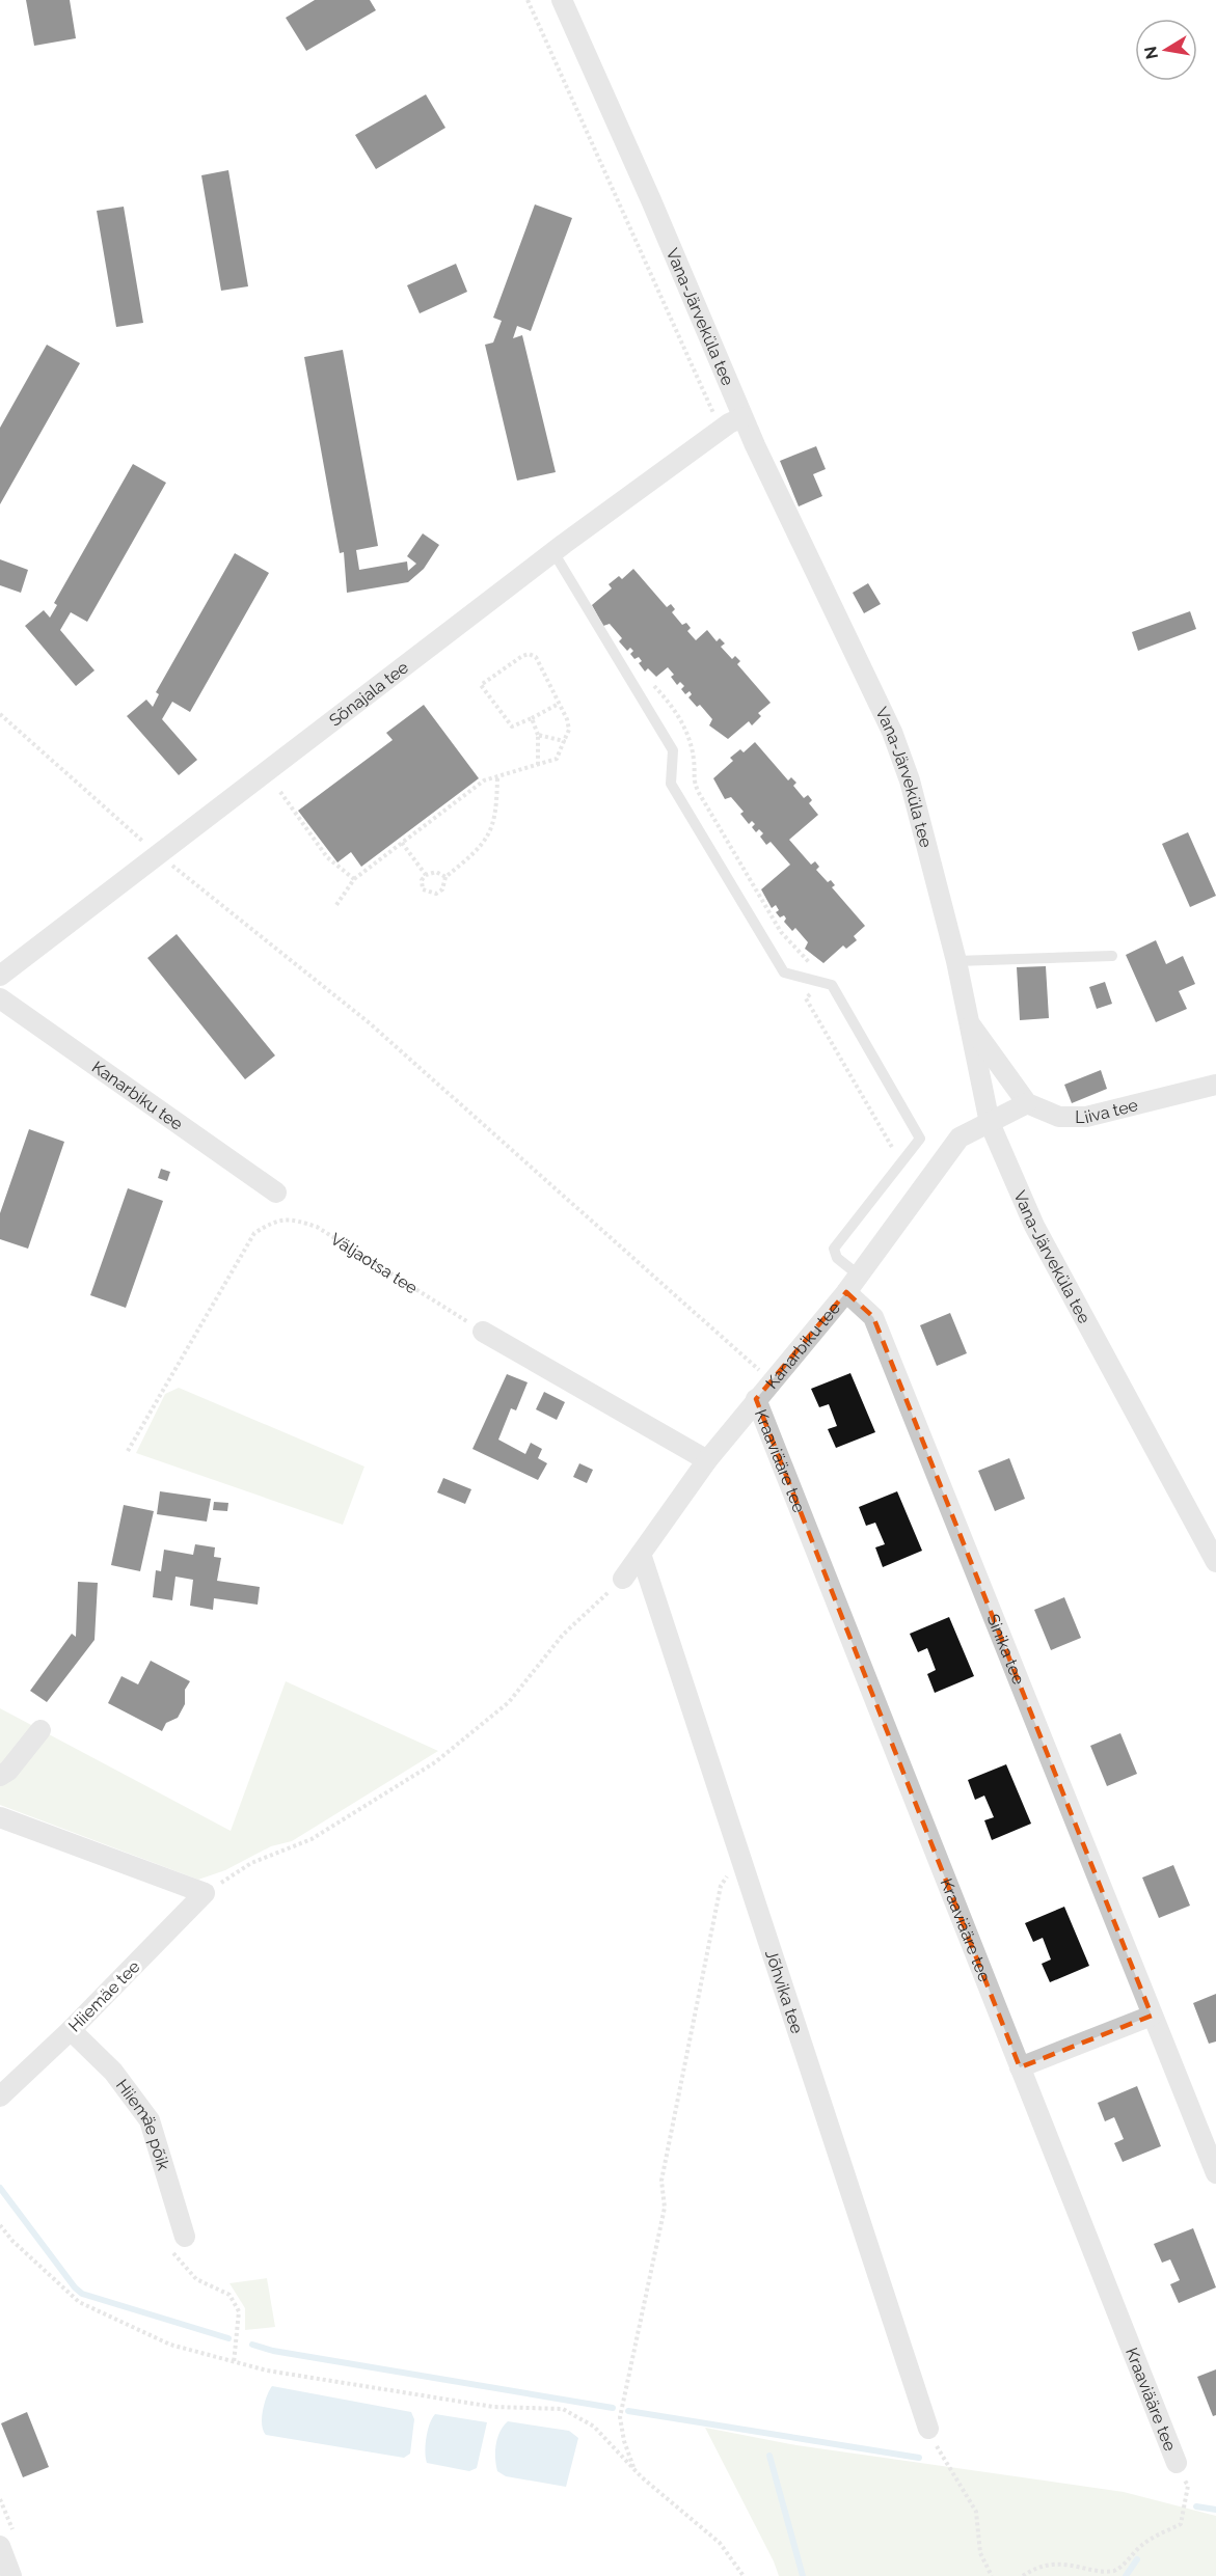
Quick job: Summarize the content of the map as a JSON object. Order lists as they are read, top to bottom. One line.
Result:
{"streets":{"street":["Vana-Järveküla tee","Sõnajala tee","Kanarbiku tee","Liiva tee","Kraaviääre tee","Sinika tee","Jõhvika tee","Hiiemäe tee","Hiiemäe põik"],"path":["Väljaotsa tee"]},"crossings":[["Vana-Järveküla tee","Sõnajala tee"],["Vana-Järveküla tee","Kanarbiku tee"],["Vana-Järveküla tee","Liiva tee"],["Kanarbiku tee","Liiva tee"],["Kanarbiku tee","Kraaviääre tee"],["Kanarbiku tee","Sinika tee"],["Kanarbiku tee","Jõhvika tee"],["Hiiemäe tee","Hiiemäe põik"]],"north":"left"}
